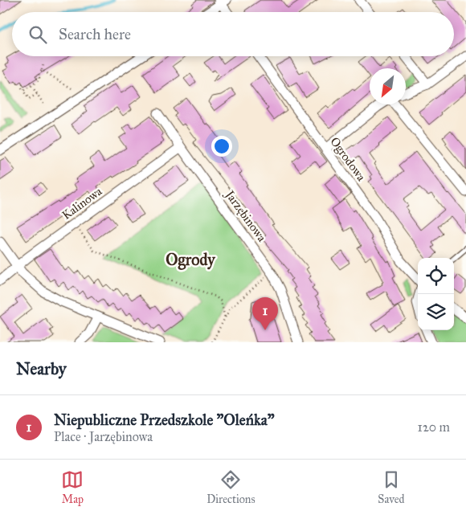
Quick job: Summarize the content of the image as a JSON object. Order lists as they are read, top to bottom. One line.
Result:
{"streets":{"street":["Ogrodowa","Kalinowa","Jarzębinowa"]},"crossings":[["Kalinowa","Jarzębinowa"]],"districts":["Ogrody"],"north":"bottom left","page":{"search":"Search here","pins":"1","heading":"Nearby","list":[{"mark":"1","name":"Niepubliczne Przedszkole \"Oleńka\"","note":"Place · Jarzębinowa","value":"120 m"}],"nav":["Map","Directions","Saved"]}}
